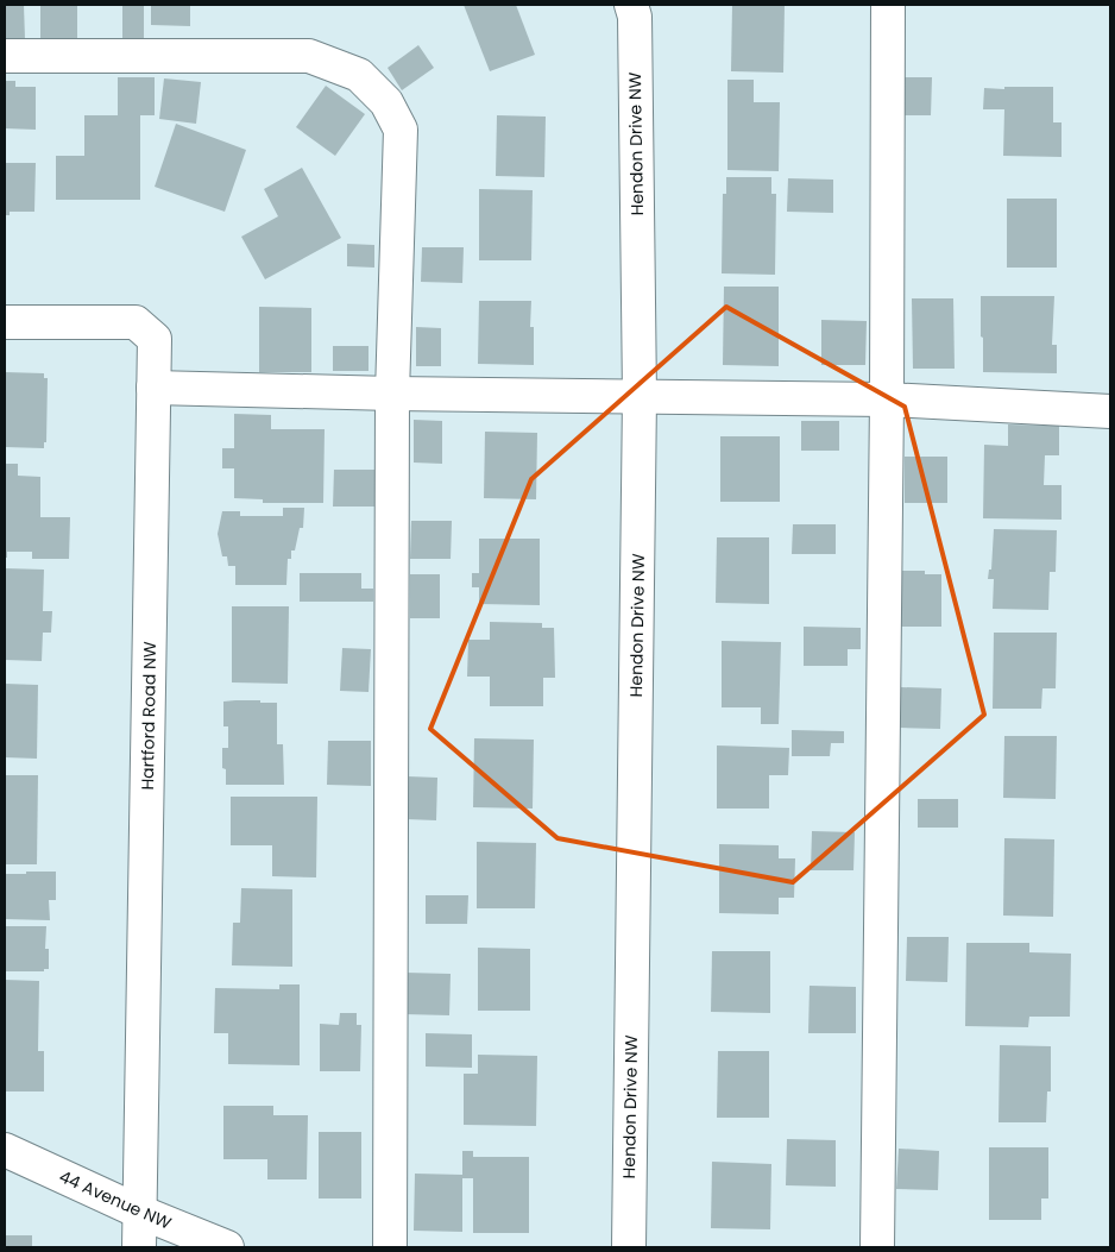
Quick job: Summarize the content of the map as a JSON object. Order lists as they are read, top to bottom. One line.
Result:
{"streets":{"street":["Hendon Drive NW","Hartford Road NW","44 Avenue NW"]},"crossings":[["Hartford Road NW","44 Avenue NW"]]}
